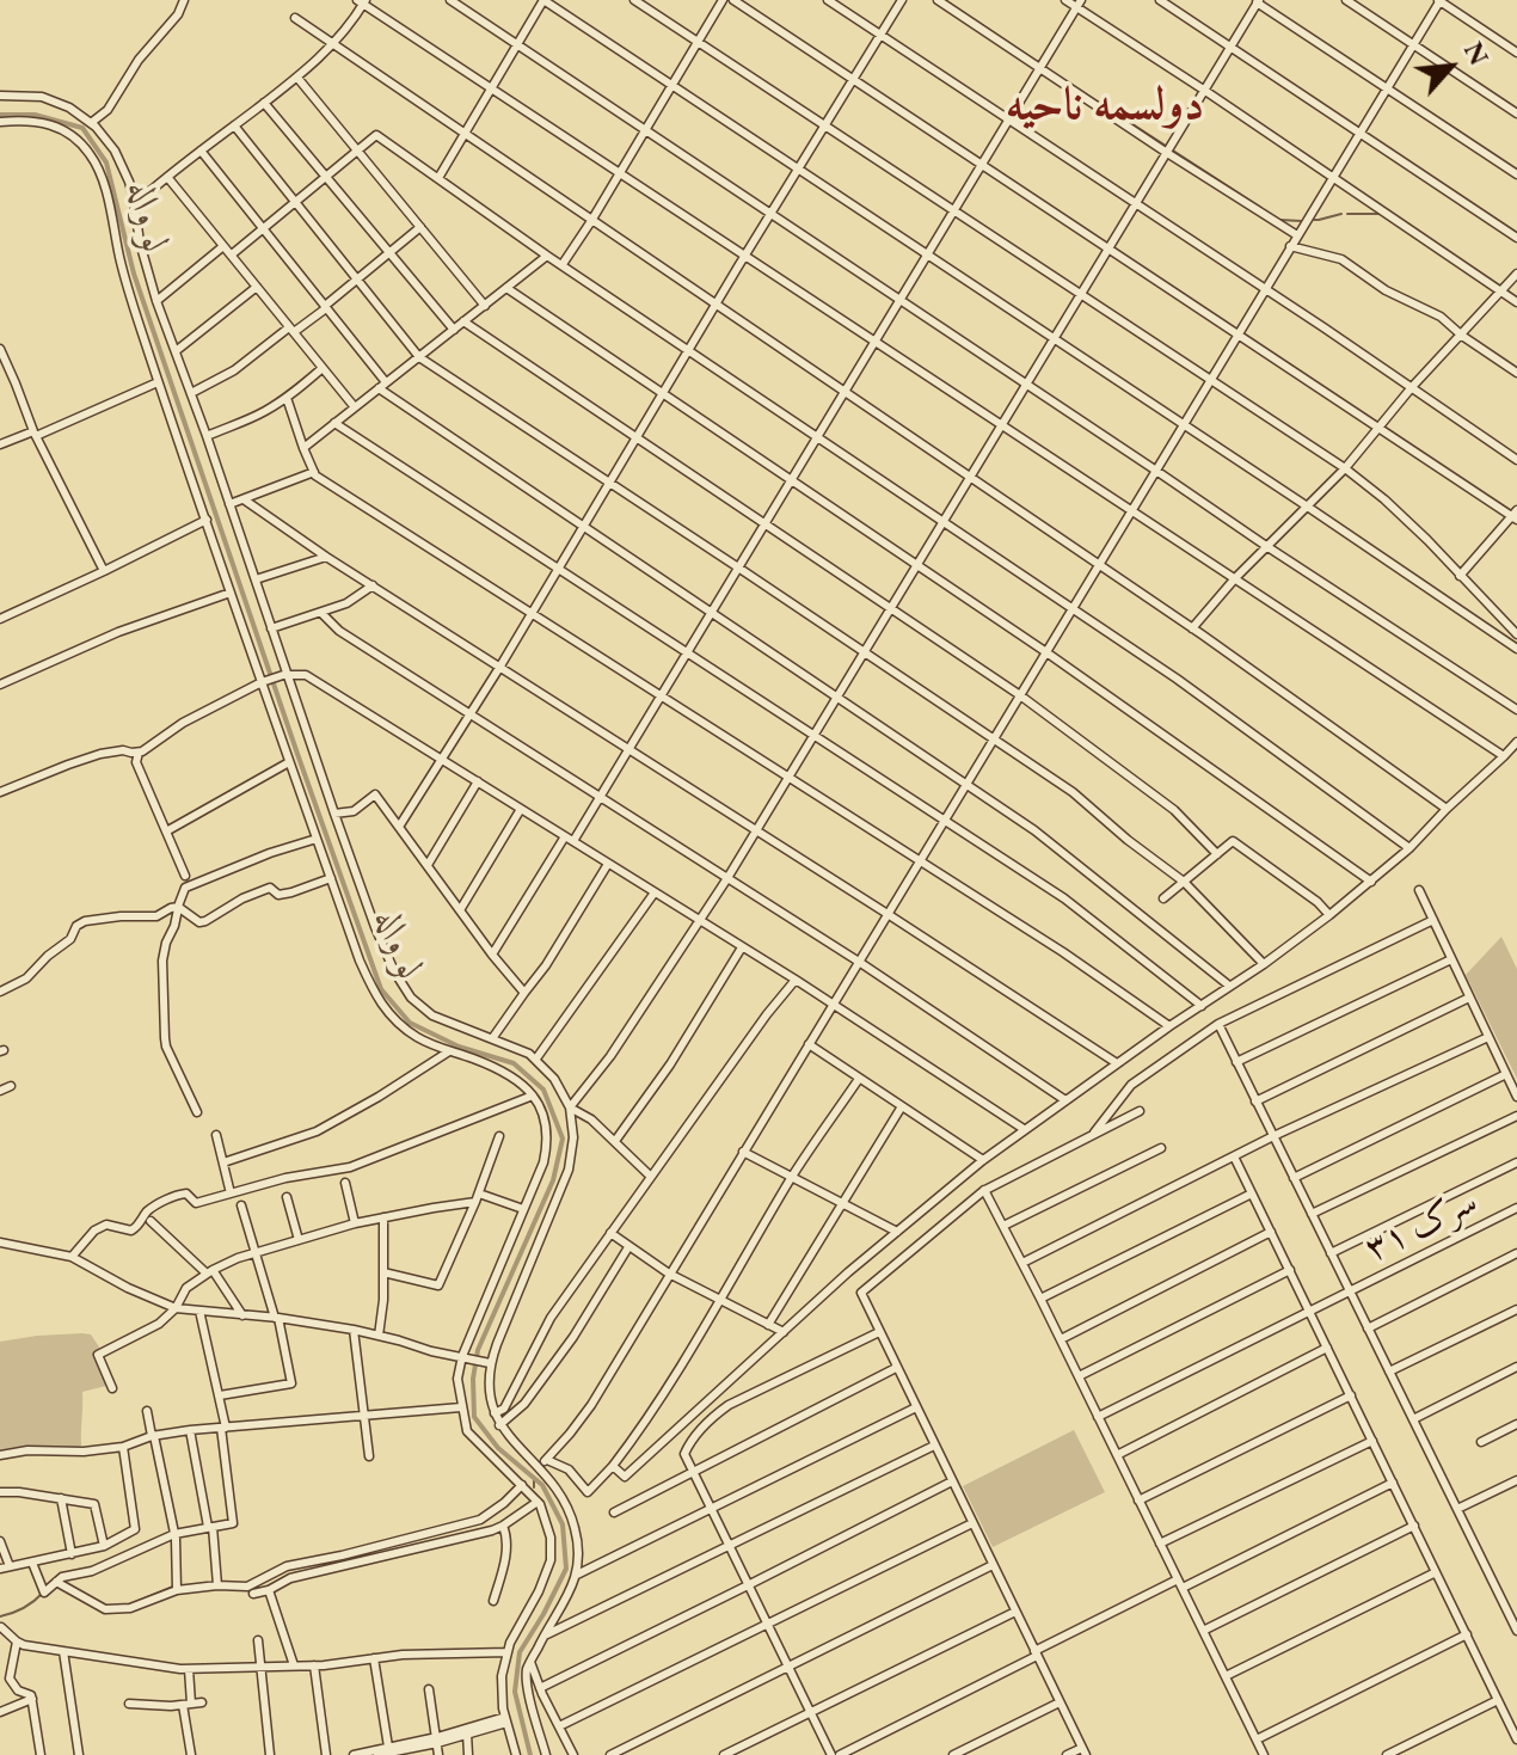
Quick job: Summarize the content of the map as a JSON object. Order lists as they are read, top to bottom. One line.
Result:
{"streets":{"street":["سرک ۳۱"]},"districts":["دولسمه ناحیه"],"water":["لو واله"],"north":"top right"}
